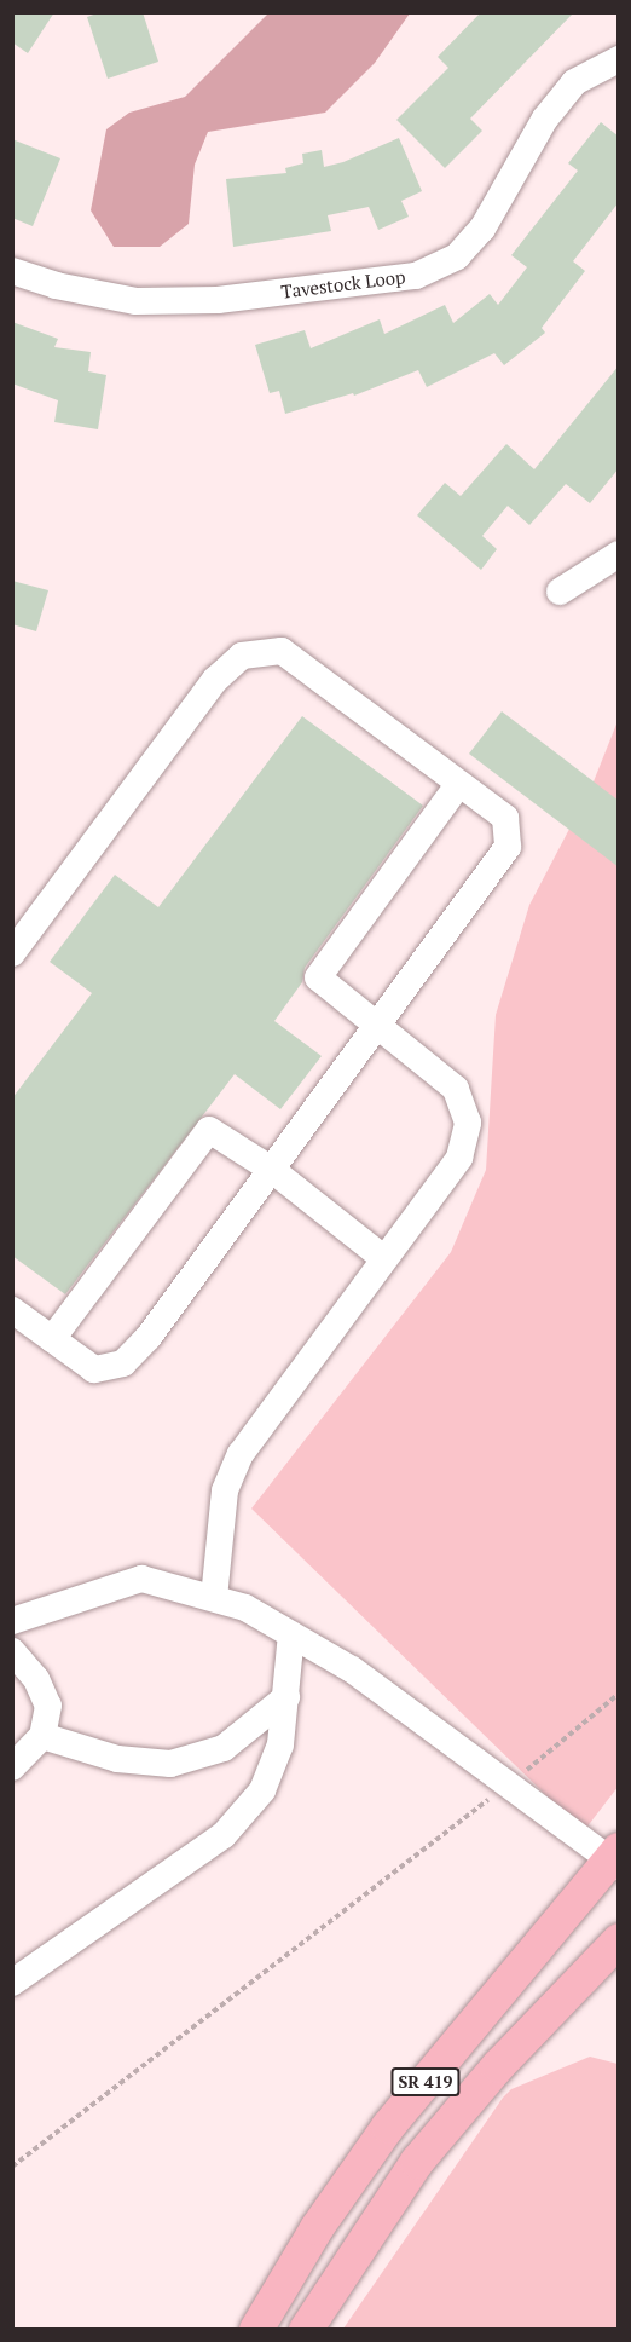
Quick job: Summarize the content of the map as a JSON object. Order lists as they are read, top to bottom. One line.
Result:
{"streets":{"main road":["SR 419"],"street":["Tavestock Loop"]}}
